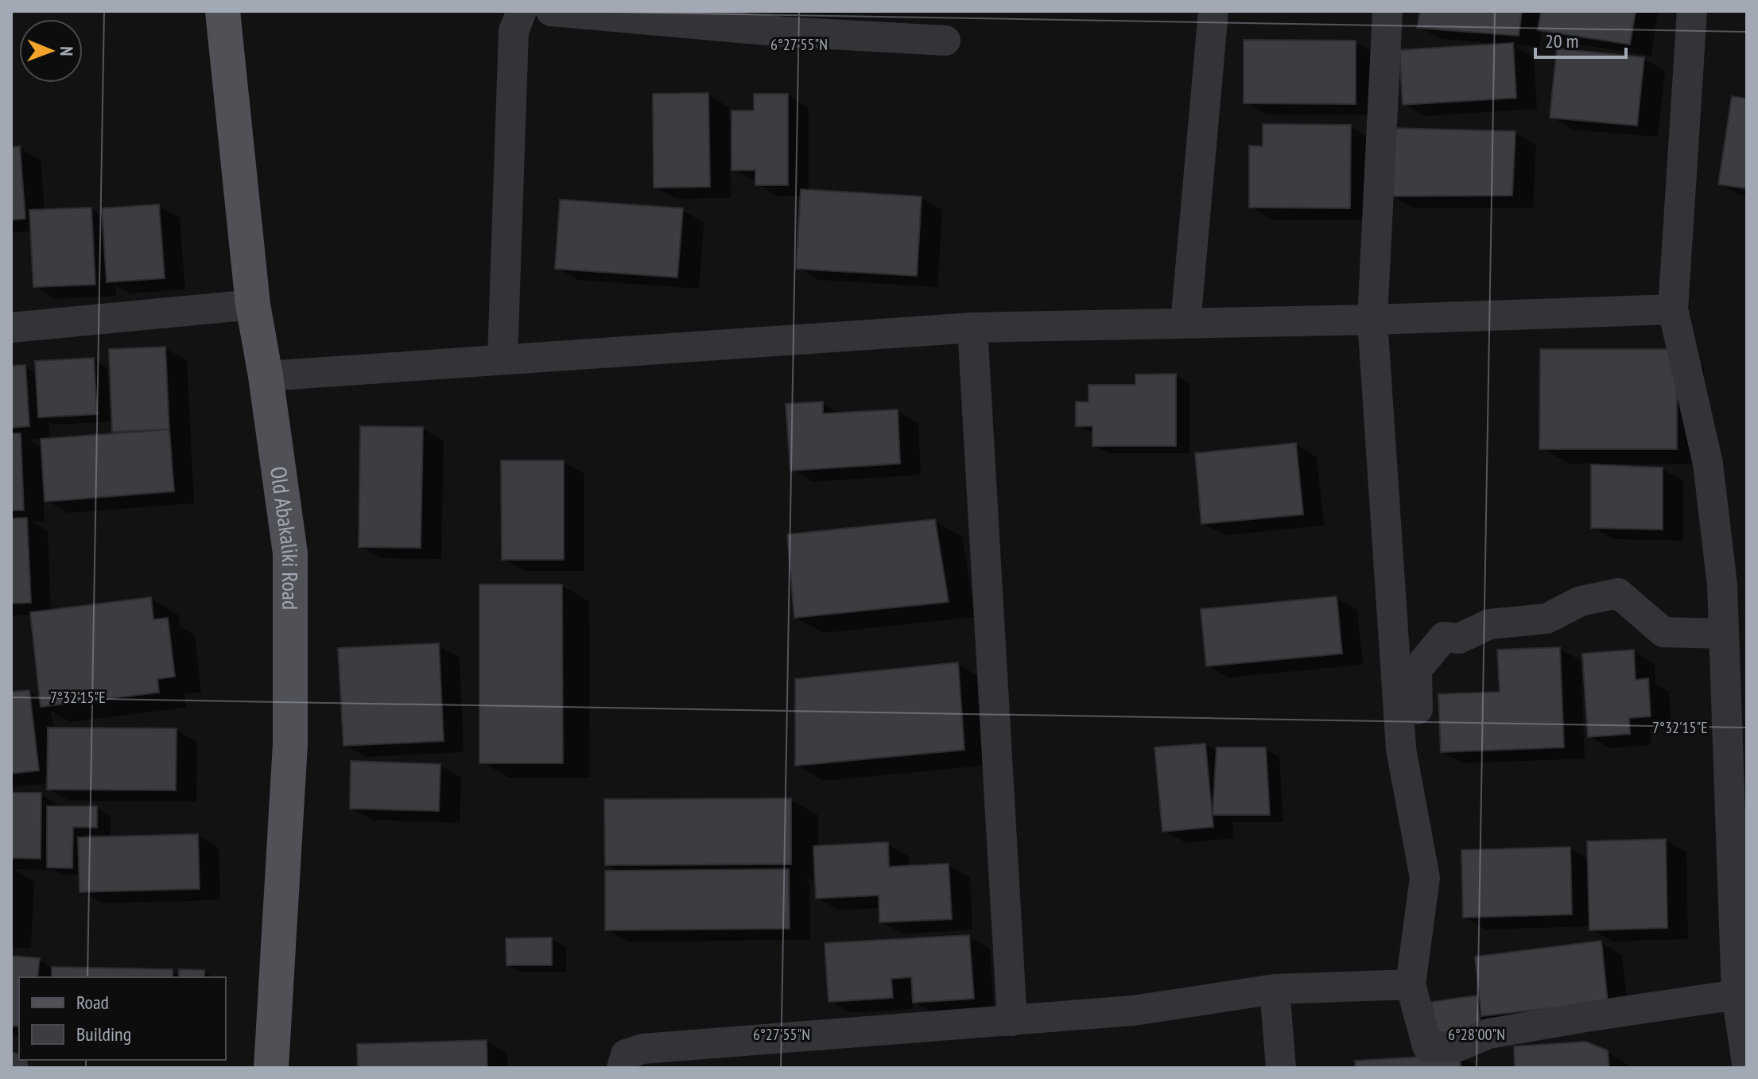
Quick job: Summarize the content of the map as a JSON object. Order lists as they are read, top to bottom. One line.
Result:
{"streets":{"main road":["Old Abakaliki Road"]},"legend":["Road","Building"],"scale_bar":"20 m","north":"right","coordinates":["6°27'55\"N","7°32'15\"E","6°28'00\"N"]}
